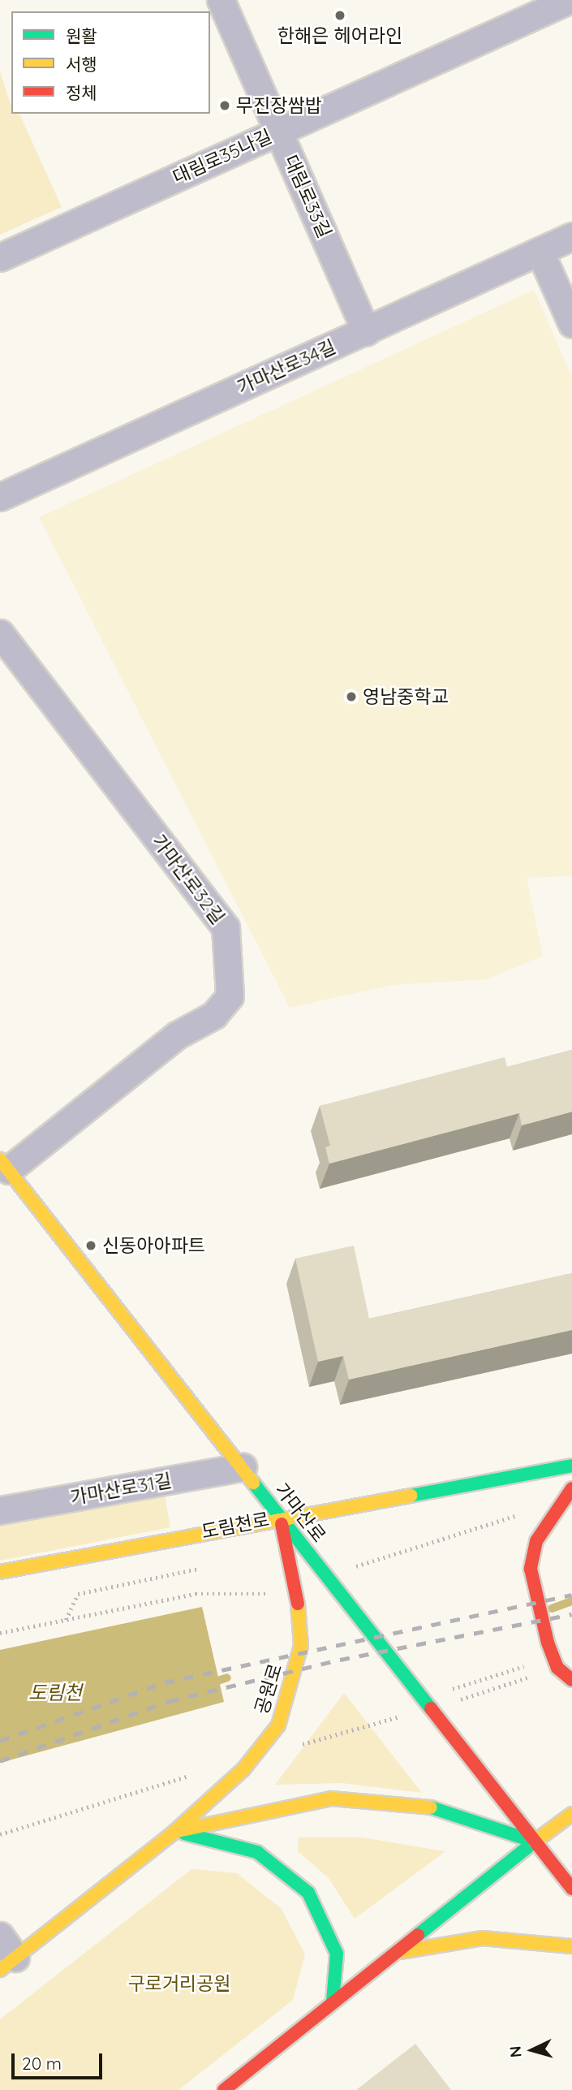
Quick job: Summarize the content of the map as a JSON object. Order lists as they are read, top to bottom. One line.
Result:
{"streets":{"main road":["가마산로","도림천로","공원로"],"street":["대림로35나길","대림로33길","가마산로34길","가마산로32길","가마산로31길"]},"crossings":[["대림로35나길","대림로33길"],["대림로33길","가마산로34길"],["가마산로32길","가마산로"],["가마산로31길","가마산로"],["가마산로","도림천로"],["가마산로","공원로"],["도림천로","공원로"]],"water":["도림천"],"parks":["구로거리공원"],"places":["한해은 헤어라인","무진장쌈밥","영남중학교","신동아아파트"],"legend":["원활","서행","정체"],"scale_bar":"20 m","north":"left"}
